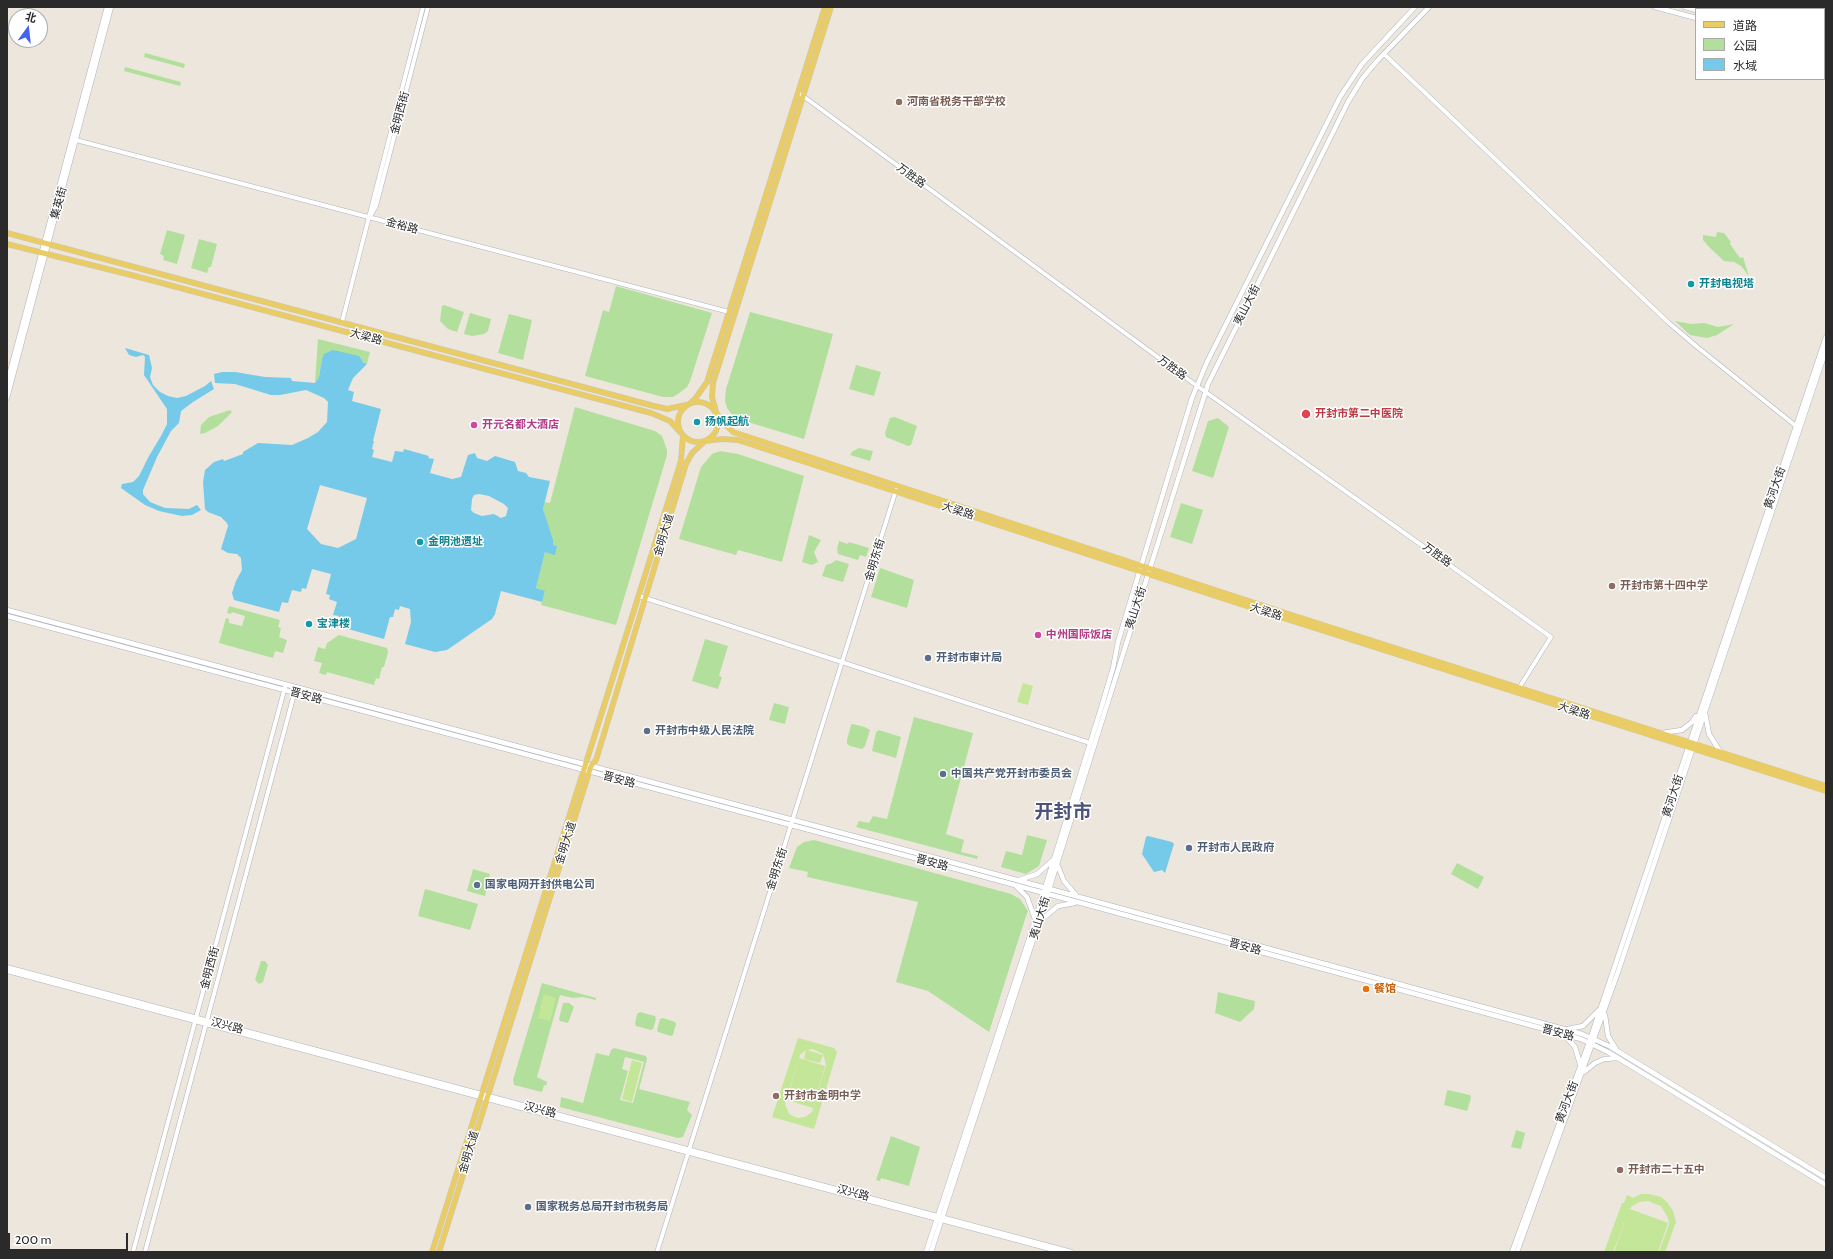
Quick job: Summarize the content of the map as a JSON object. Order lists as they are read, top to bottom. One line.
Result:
{"streets":{"main road":["集英街","夷山大街","大梁路","黄河大街","金明大道","晋安路"],"street":["金明西街","万胜路","金裕路","金明东街","汉兴路"]},"crossings":[["金明西街","金裕路"],["金明西街","大梁路"],["金明西街","晋安路"],["金明西街","汉兴路"],["万胜路","夷山大街"],["万胜路","大梁路"],["集英街","金裕路"],["集英街","大梁路"],["夷山大街","大梁路"],["夷山大街","晋安路"],["夷山大街","汉兴路"],["大梁路","黄河大街"],["大梁路","金明大道"],["大梁路","金明东街"],["黄河大街","晋安路"],["金明大道","晋安路"],["金明大道","汉兴路"],["金明东街","晋安路"],["金明东街","汉兴路"]],"districts":["开封市"],"places":["河南省税务干部学校","开封电视塔","开封市第二中医院","扬帆起航","开元名都大酒店","金明池遗址","开封市第十四中学","宝津楼","中州国际饭店","开封市审计局","开封市中级人民法院","中国共产党开封市委员会","开封市人民政府","国家电网开封供电公司","餐馆","开封市金明中学","开封市二十五中","国家税务总局开封市税务局"],"legend":["道路","公园","水域"],"scale_bar":"200 m","north":"top"}
